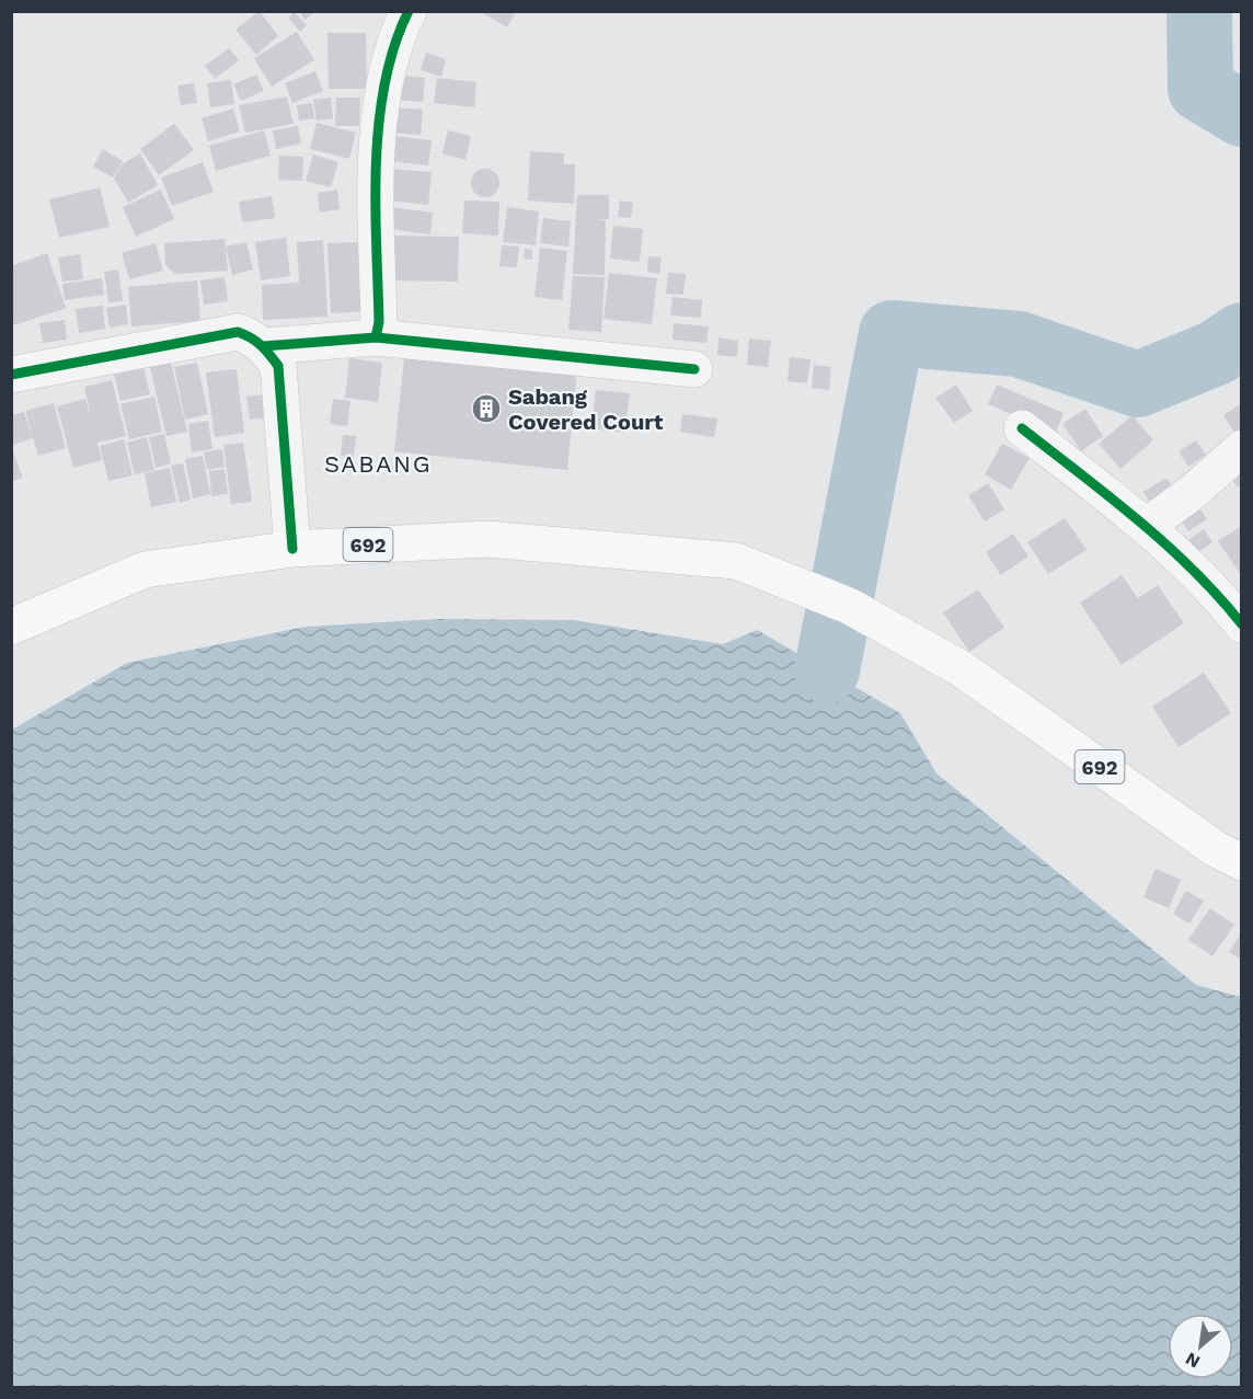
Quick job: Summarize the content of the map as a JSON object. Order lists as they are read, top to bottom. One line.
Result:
{"streets":{"main road":["692"]},"districts":["SABANG"],"places":{"building":["Sabang Covered Court"]},"north":"bottom left"}
